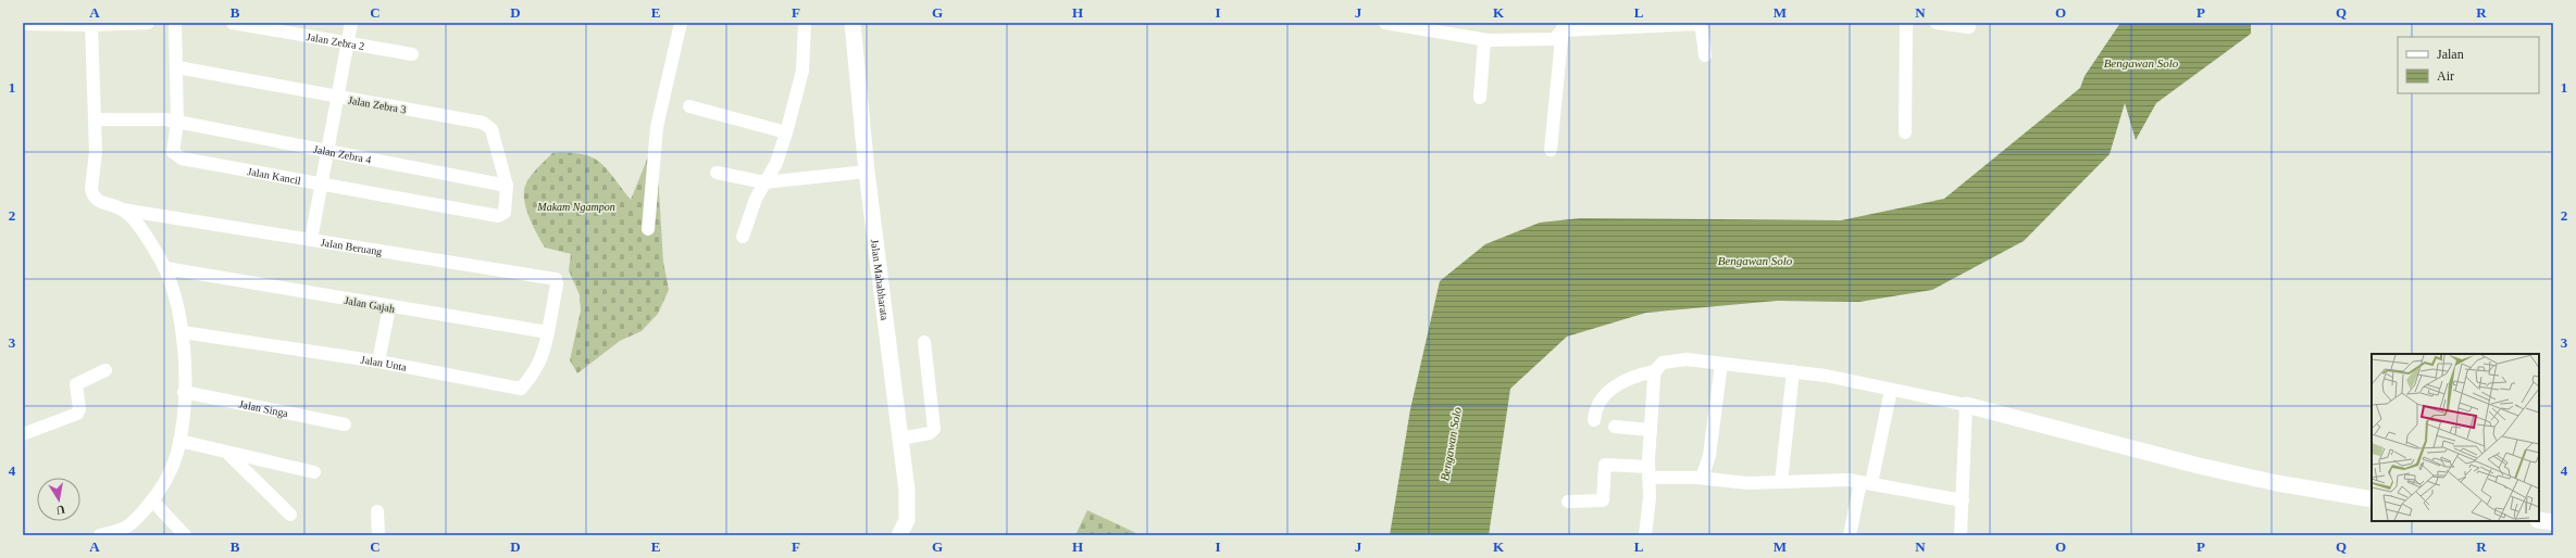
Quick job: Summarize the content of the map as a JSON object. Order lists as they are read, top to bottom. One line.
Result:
{"streets":{"street":["Jalan Zebra 2","Jalan Zebra 3","Jalan Zebra 4","Jalan Kancil","Jalan Beruang","Jalan Mahabharata","Jalan Gajah","Jalan Unta","Jalan Singa"]},"crossings":[["Jalan Zebra 3","Jalan Zebra 4"],["Jalan Zebra 3","Jalan Kancil"],["Jalan Zebra 4","Jalan Kancil"],["Jalan Zebra 4","Jalan Beruang"],["Jalan Beruang","Jalan Gajah"],["Jalan Beruang","Jalan Unta"],["Jalan Gajah","Jalan Unta"]],"water":["Bengawan Solo"],"parks":["Makam Ngampon"],"legend":["Jalan","Air"],"north":"bottom","grid":{"columns":["A","B","C","D","E","F","G","H","I","J","K","L","M","N","O","P","Q","R"],"rows":["1","2","3","4"]}}
